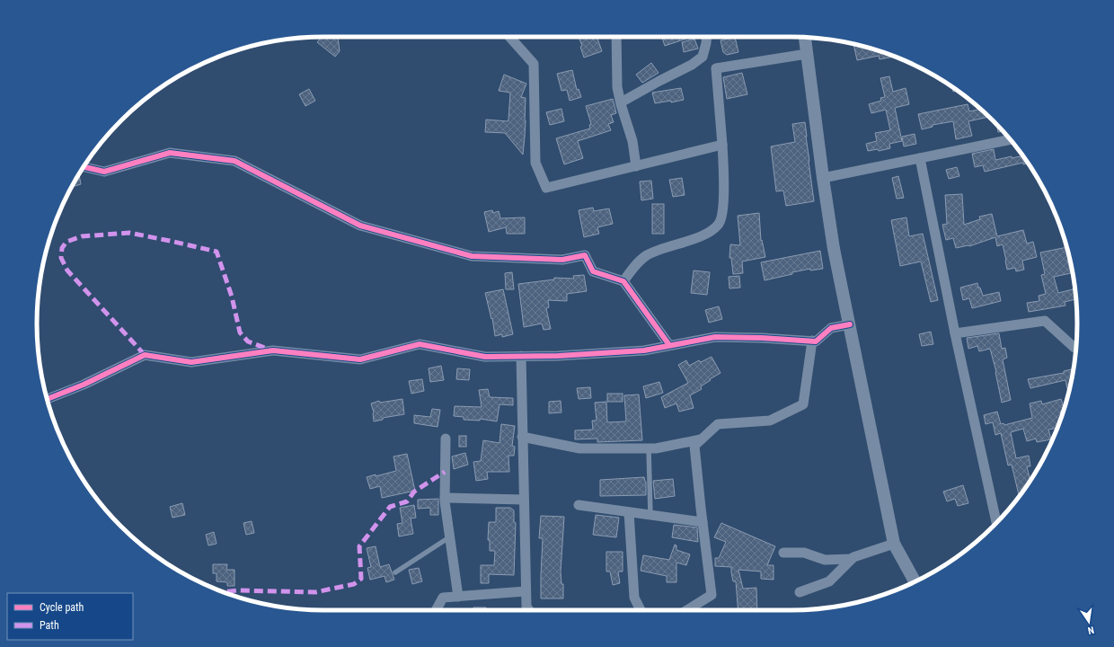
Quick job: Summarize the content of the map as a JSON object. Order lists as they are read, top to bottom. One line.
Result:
{"legend":["Cycle path","Path"],"north":"bottom"}
